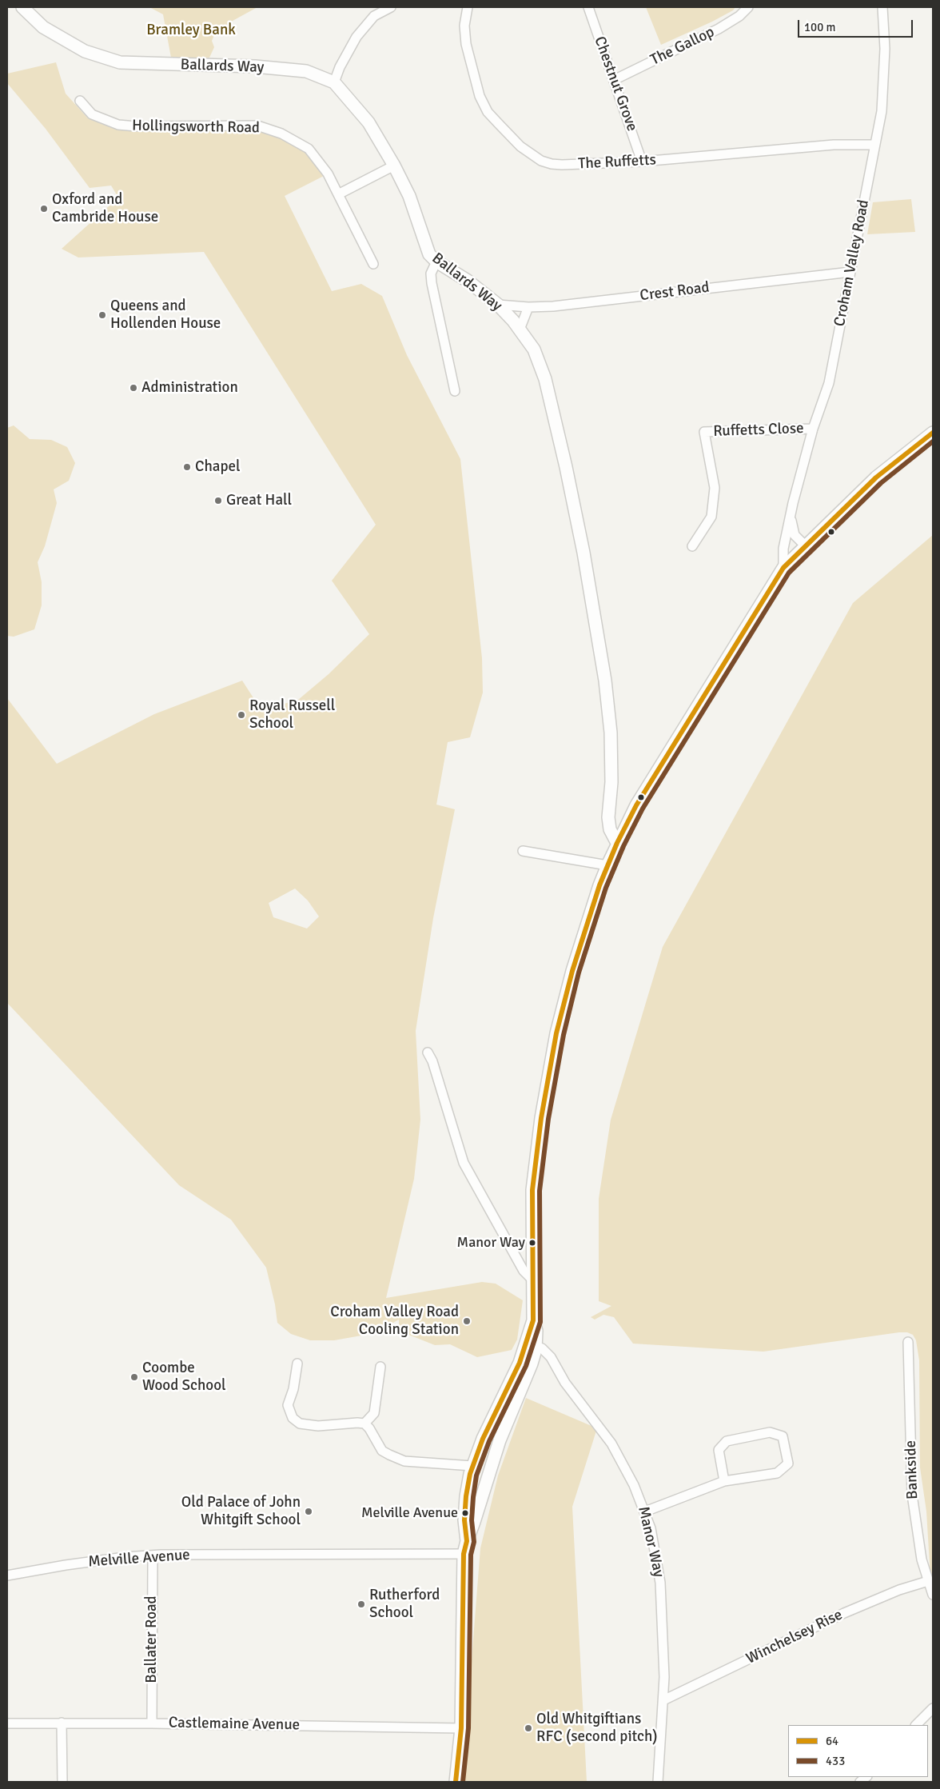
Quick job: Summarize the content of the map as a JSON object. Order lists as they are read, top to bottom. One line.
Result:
{"streets":{"street":["The Gallop","Ballards Way","Chestnut Grove","Hollingsworth Road","The Ruffetts","Croham Valley Road","Crest Road","Ruffetts Close","Bankside","Manor Way","Melville Avenue","Winchelsey Rise","Ballater Road","Castlemaine Avenue"]},"crossings":[["The Gallop","Chestnut Grove"],["Ballards Way","Crest Road"],["Chestnut Grove","The Ruffetts"],["The Ruffetts","Croham Valley Road"],["Croham Valley Road","Crest Road"],["Croham Valley Road","Ruffetts Close"],["Bankside","Winchelsey Rise"],["Manor Way","Winchelsey Rise"],["Melville Avenue","Ballater Road"],["Ballater Road","Castlemaine Avenue"]],"parks":["Bramley Bank"],"places":["Oxford and Cambride House","Queens and Hollenden House","Administration","Chapel","Great Hall","Royal Russell School","Manor Way","Croham Valley Road Cooling Station","Coombe Wood School","Old Palace of John Whitgift School","Melville Avenue","Rutherford School","Old Whitgiftians RFC (second pitch)"],"lines":["transit line 64","transit line 433"],"legend":["64","433"],"scale_bar":"100 m"}
